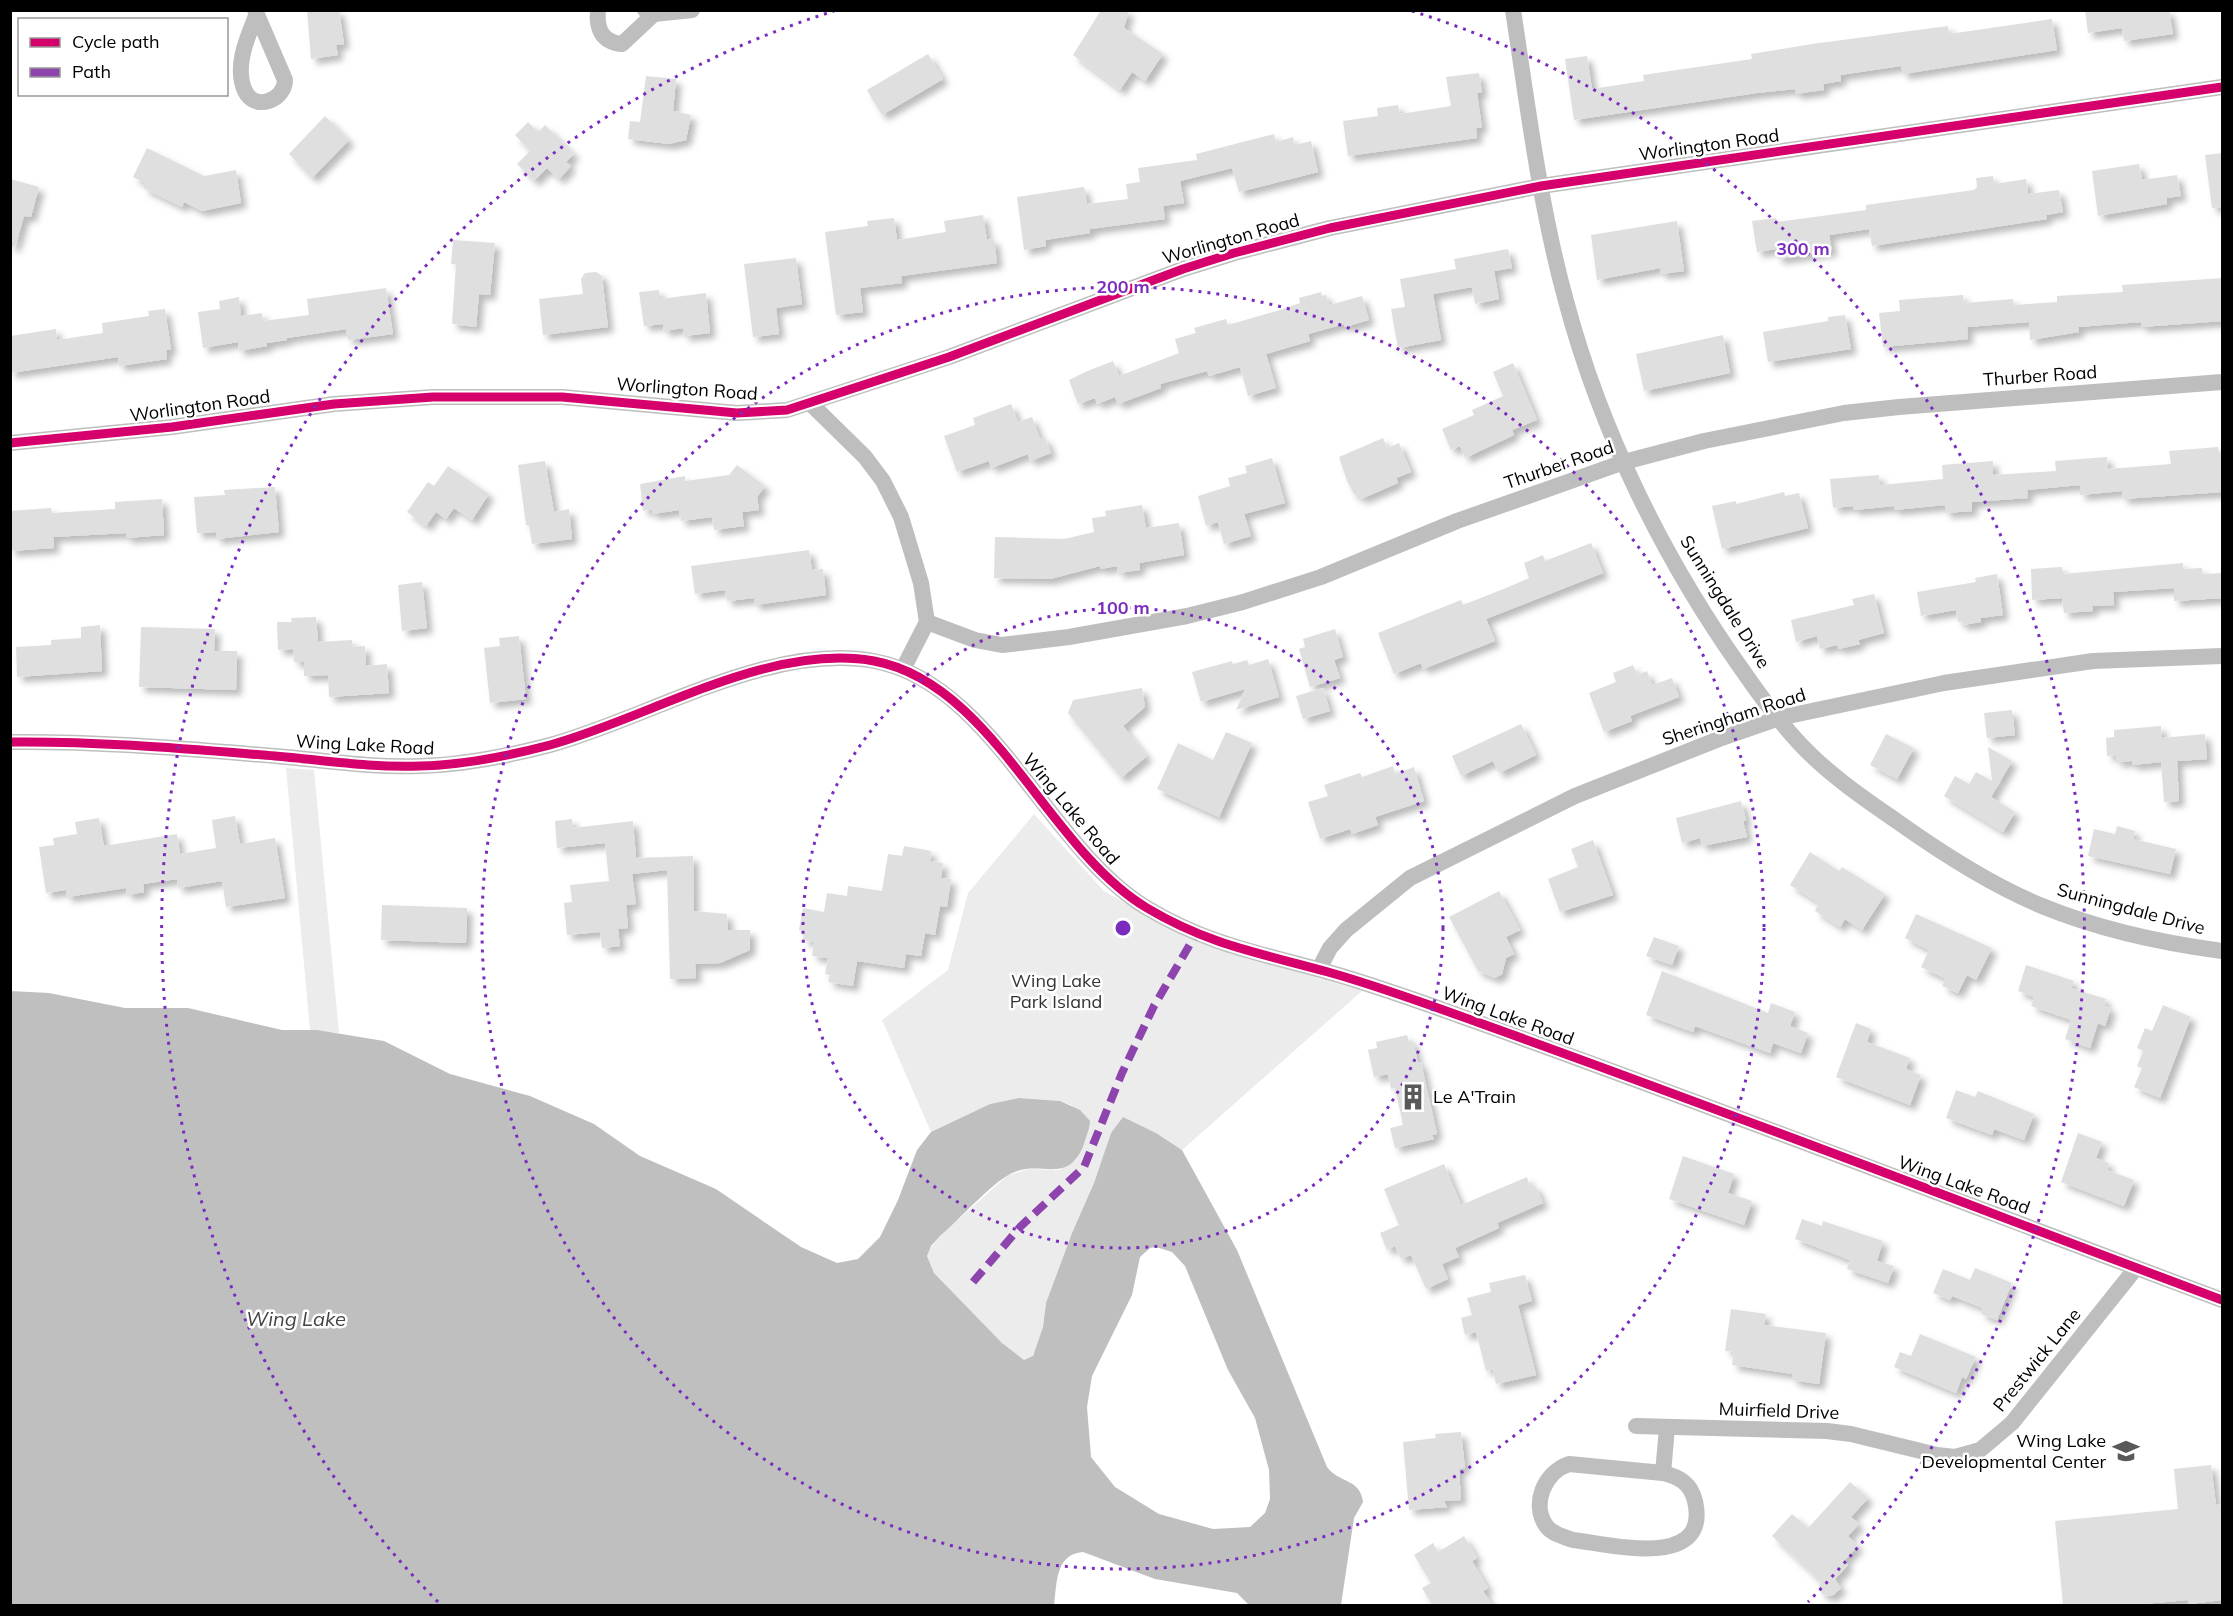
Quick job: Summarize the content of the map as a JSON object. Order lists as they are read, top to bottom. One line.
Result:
{"streets":{"street":["Worlington Road","Thurber Road","Sunningdale Drive","Sheringham Road","Wing Lake Road","Prestwick Lane","Muirfield Drive"]},"crossings":[["Worlington Road","Sunningdale Drive"],["Thurber Road","Sunningdale Drive"],["Sunningdale Drive","Sheringham Road"],["Sheringham Road","Wing Lake Road"],["Wing Lake Road","Prestwick Lane"],["Prestwick Lane","Muirfield Drive"]],"water":["Wing Lake"],"parks":["Wing Lake Park Island"],"places":{"building":["Le A'Train"],"school or university":["Wing Lake Developmental Center"]},"legend":["Cycle path","Path"],"rings":["300 m","200 m","100 m"]}
